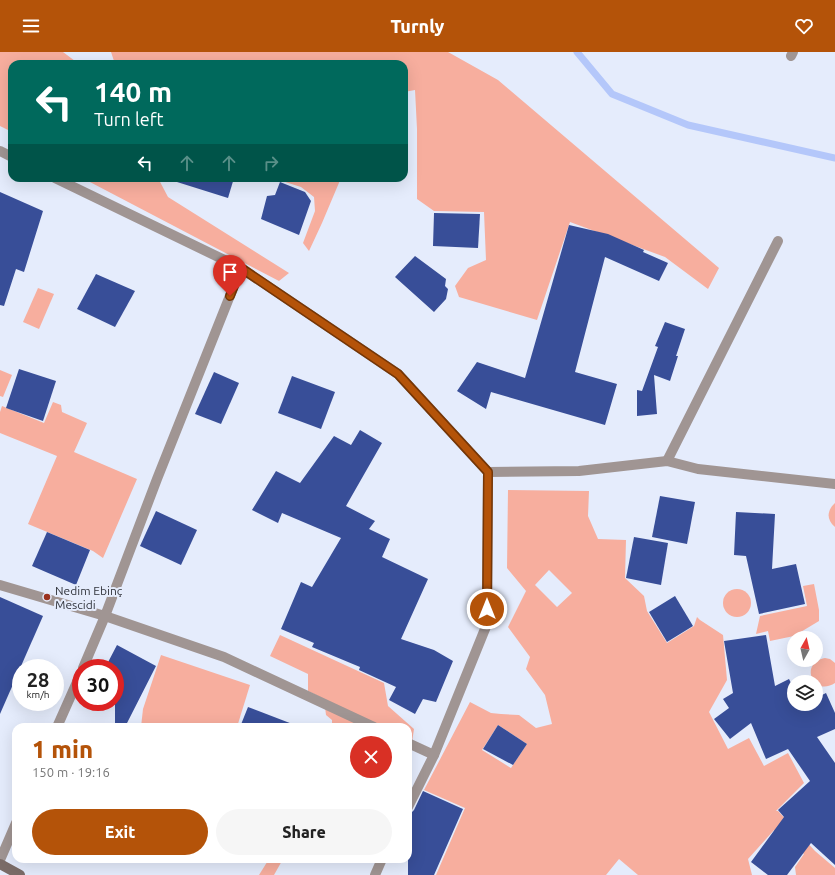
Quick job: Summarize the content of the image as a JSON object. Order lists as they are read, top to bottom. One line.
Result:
{"places":["Nedim Ebinç Mescidi"],"north":"top","page":{"header":"Turnly","turn":["140 m","Turn left"],"speed":"28 km/h","limit":"30","heading":["1 min","150 m · 19:16"],"buttons":["Exit","Share"]}}
